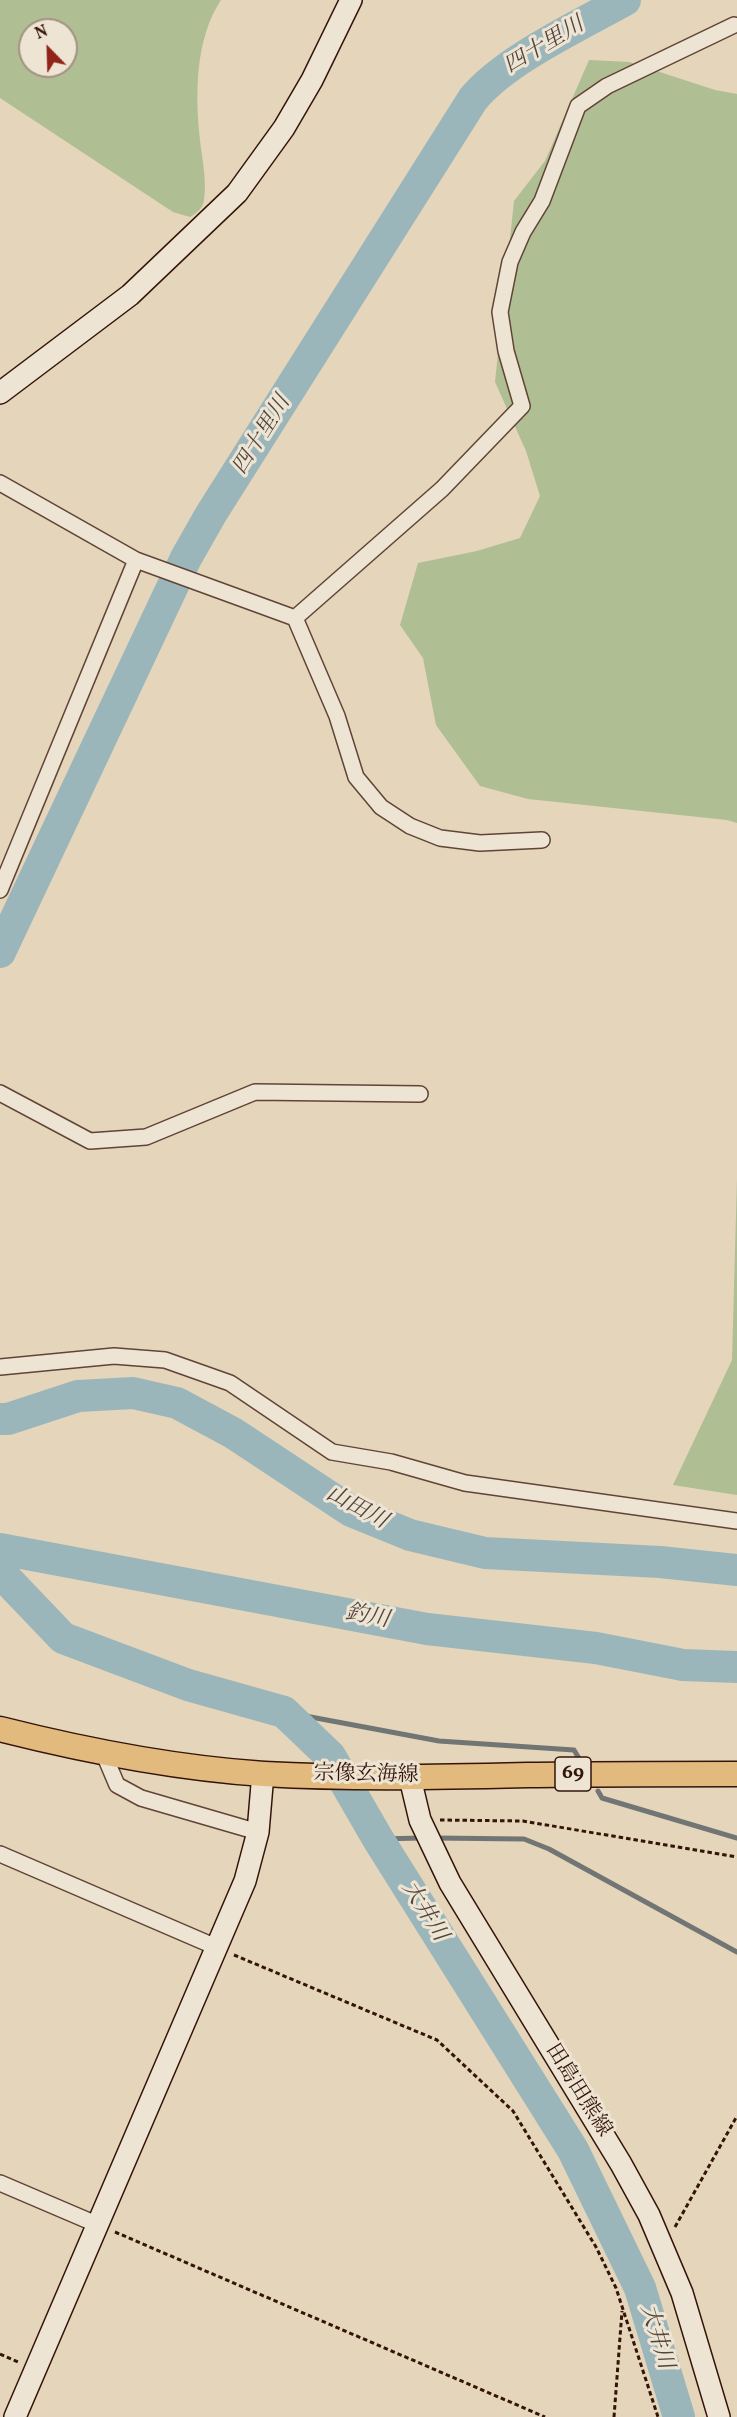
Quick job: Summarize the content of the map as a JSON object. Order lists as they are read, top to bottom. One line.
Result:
{"streets":{"main road":["69","宗像玄海線"],"street":["田島田熊線"]},"crossings":[["宗像玄海線","田島田熊線"]],"water":["四十里川","山田川","釣川","大井川"],"north":"top left"}
